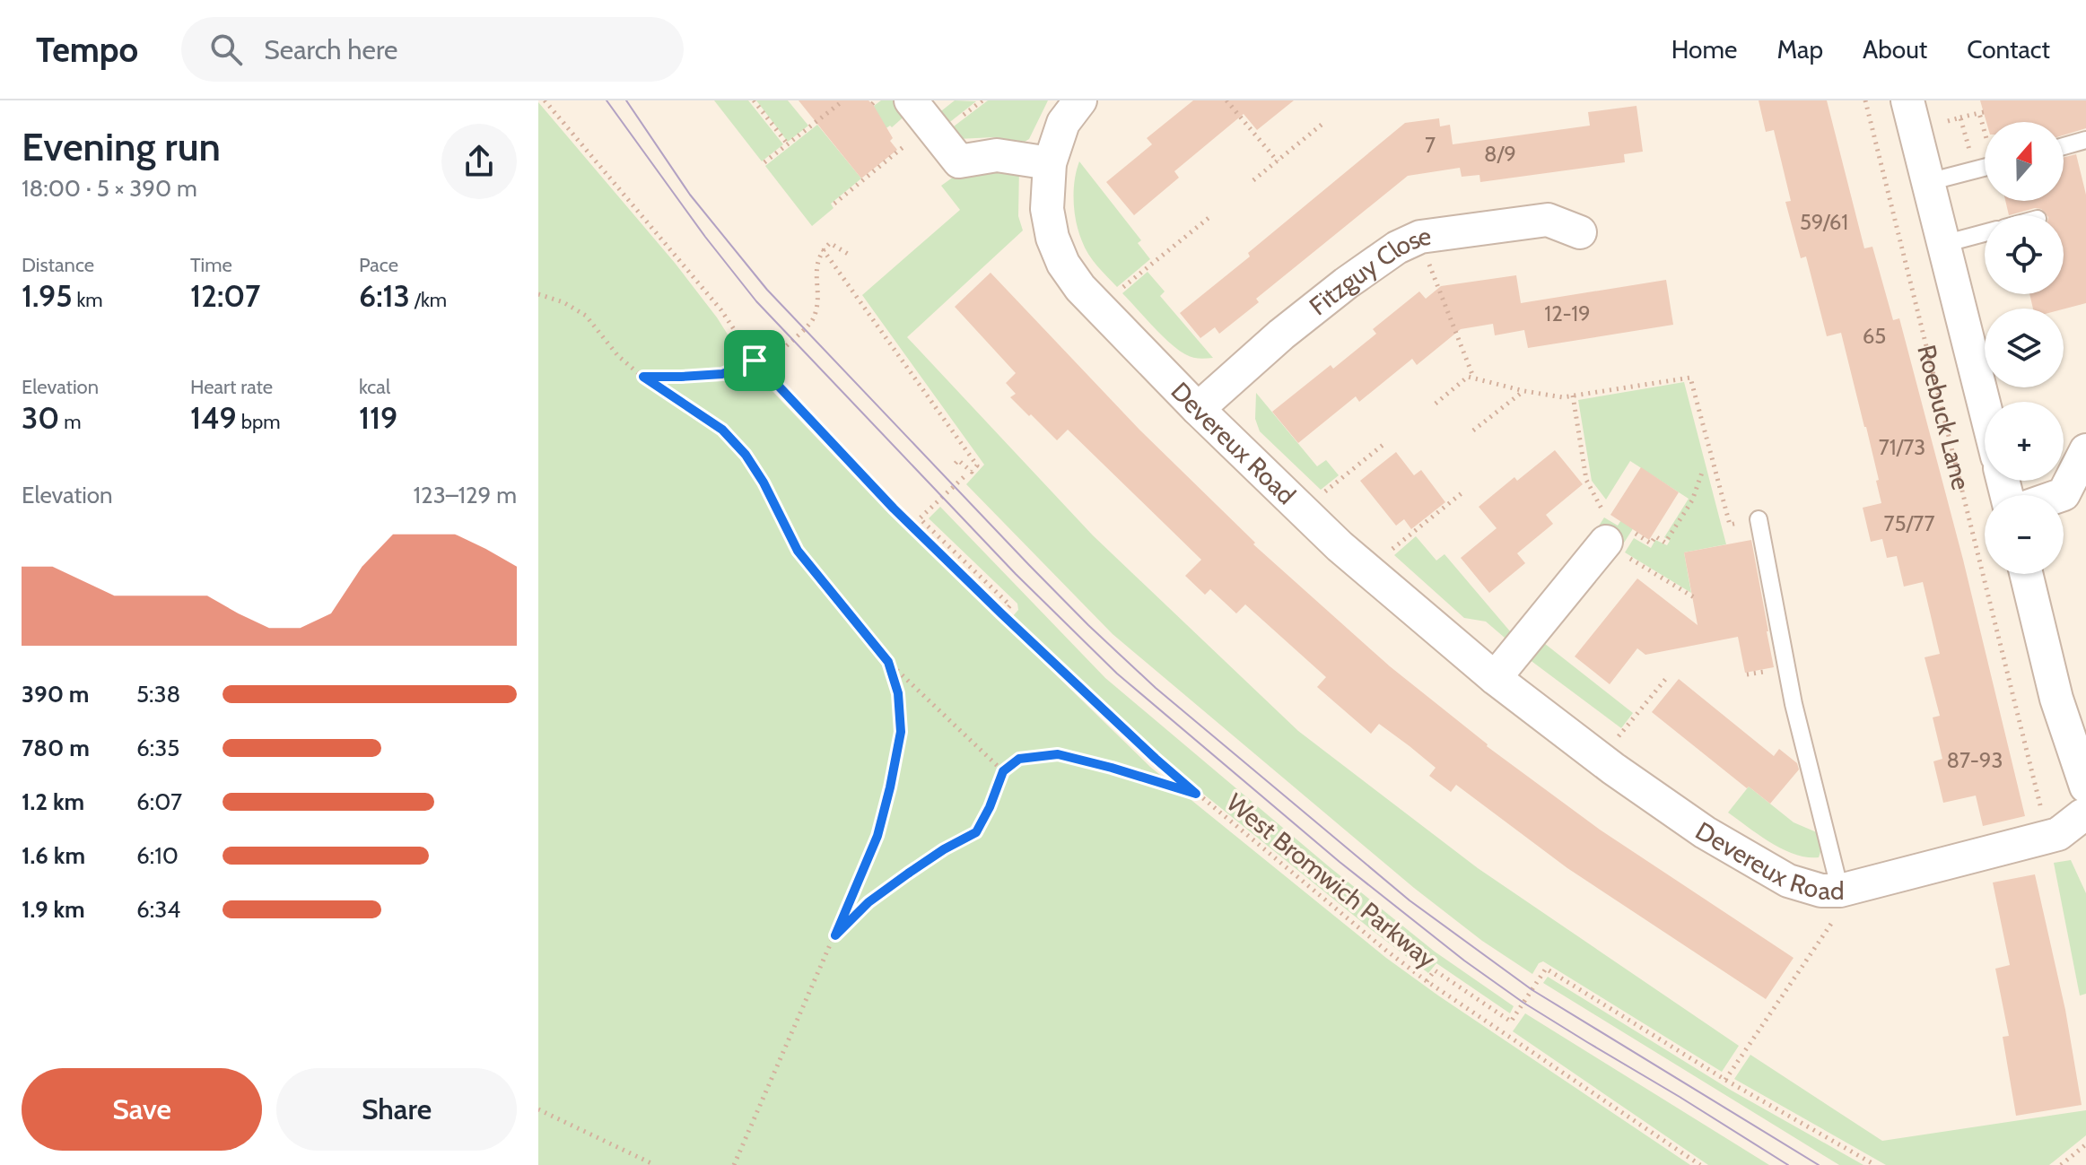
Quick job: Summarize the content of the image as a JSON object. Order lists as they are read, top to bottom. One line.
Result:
{"streets":{"street":["Fitzguy Close","Roebuck Lane","Devereux Road"],"path":["West Bromwich Parkway"]},"crossings":[["Fitzguy Close","Devereux Road"]],"house_numbers":["7","8/9","59/61","12-19","65","71/73","75/77","87-93"],"north":"top","page":{"header":"Tempo","search":"Search here","nav":["Home","Map","About","Contact"],"heading":["Evening run","18:00 · 5 × 390 m"],"map_buttons":["+","−"],"stats":[["Distance","1.95 km"],["Time","12:07"],["Pace","6:13 /km"],["Elevation","30 m"],["Heart rate","149 bpm"],["kcal","119"]],"chart":["Elevation","123–129 m"],"list":[{"name":"390 m","note":"5:38"},{"name":"780 m","note":"6:35"},{"name":"1.2 km","note":"6:07"},{"name":"1.6 km","note":"6:10"},{"name":"1.9 km","note":"6:34"}],"buttons":["Save","Share"]}}
